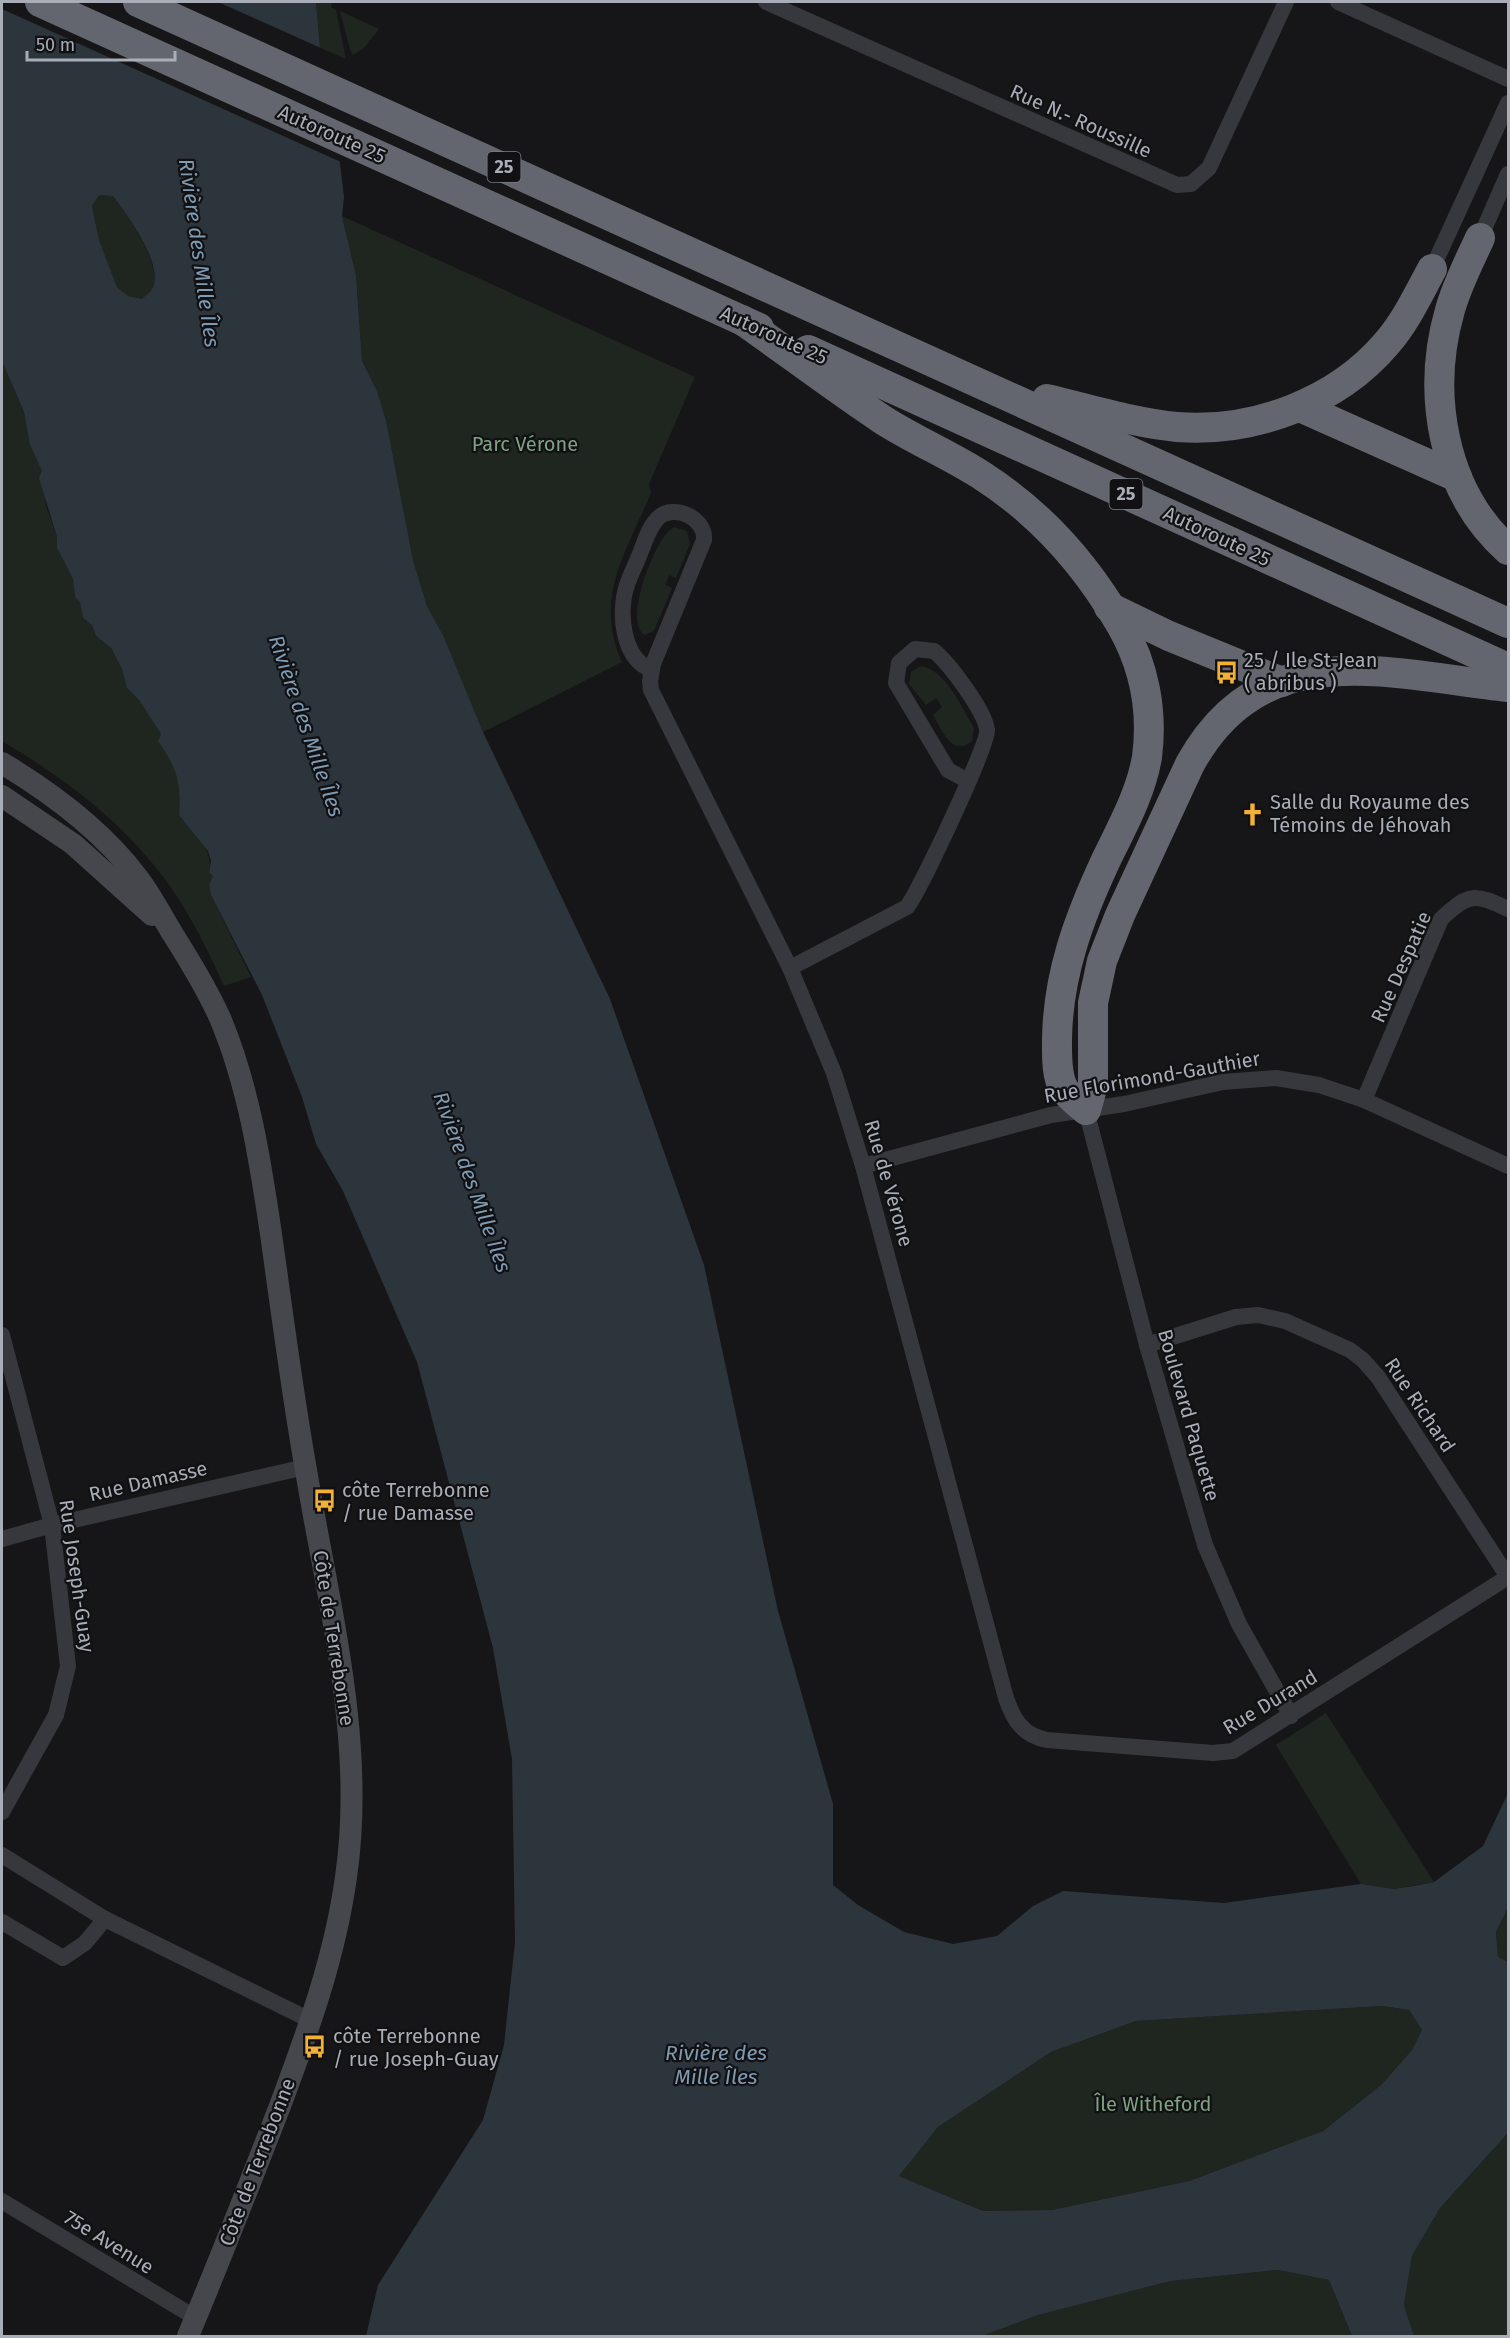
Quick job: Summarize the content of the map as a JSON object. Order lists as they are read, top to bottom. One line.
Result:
{"streets":{"highway":["Autoroute 25","25"],"main road":["Côte de Terrebonne"],"street":["Rue N.- Roussille","Rue Despatie","Rue Florimond-Gauthier","Rue de Vérone","Rue Richard","Boulevard Paquette","Rue Damasse","Rue Joseph-Guay","Rue Durand","75e Avenue"]},"crossings":[["Rue Despatie","Rue Florimond-Gauthier"],["Rue Florimond-Gauthier","Rue de Vérone"],["Rue Florimond-Gauthier","Boulevard Paquette"],["Rue de Vérone","Rue Durand"],["Rue Richard","Boulevard Paquette"],["Rue Richard","Rue Durand"],["Boulevard Paquette","Rue Durand"],["Rue Damasse","Rue Joseph-Guay"],["Rue Damasse","Côte de Terrebonne"],["Côte de Terrebonne","75e Avenue"]],"water":["Rivière des Mille Îles"],"parks":["Parc Vérone","Île Witheford"],"places":{"bus stop":["25 / Ile St-Jean ( abribus )","côte Terrebonne / rue Damasse","côte Terrebonne / rue Joseph-Guay"],"church":["Salle du Royaume des Témoins de Jéhovah"]},"scale_bar":"50 m"}
